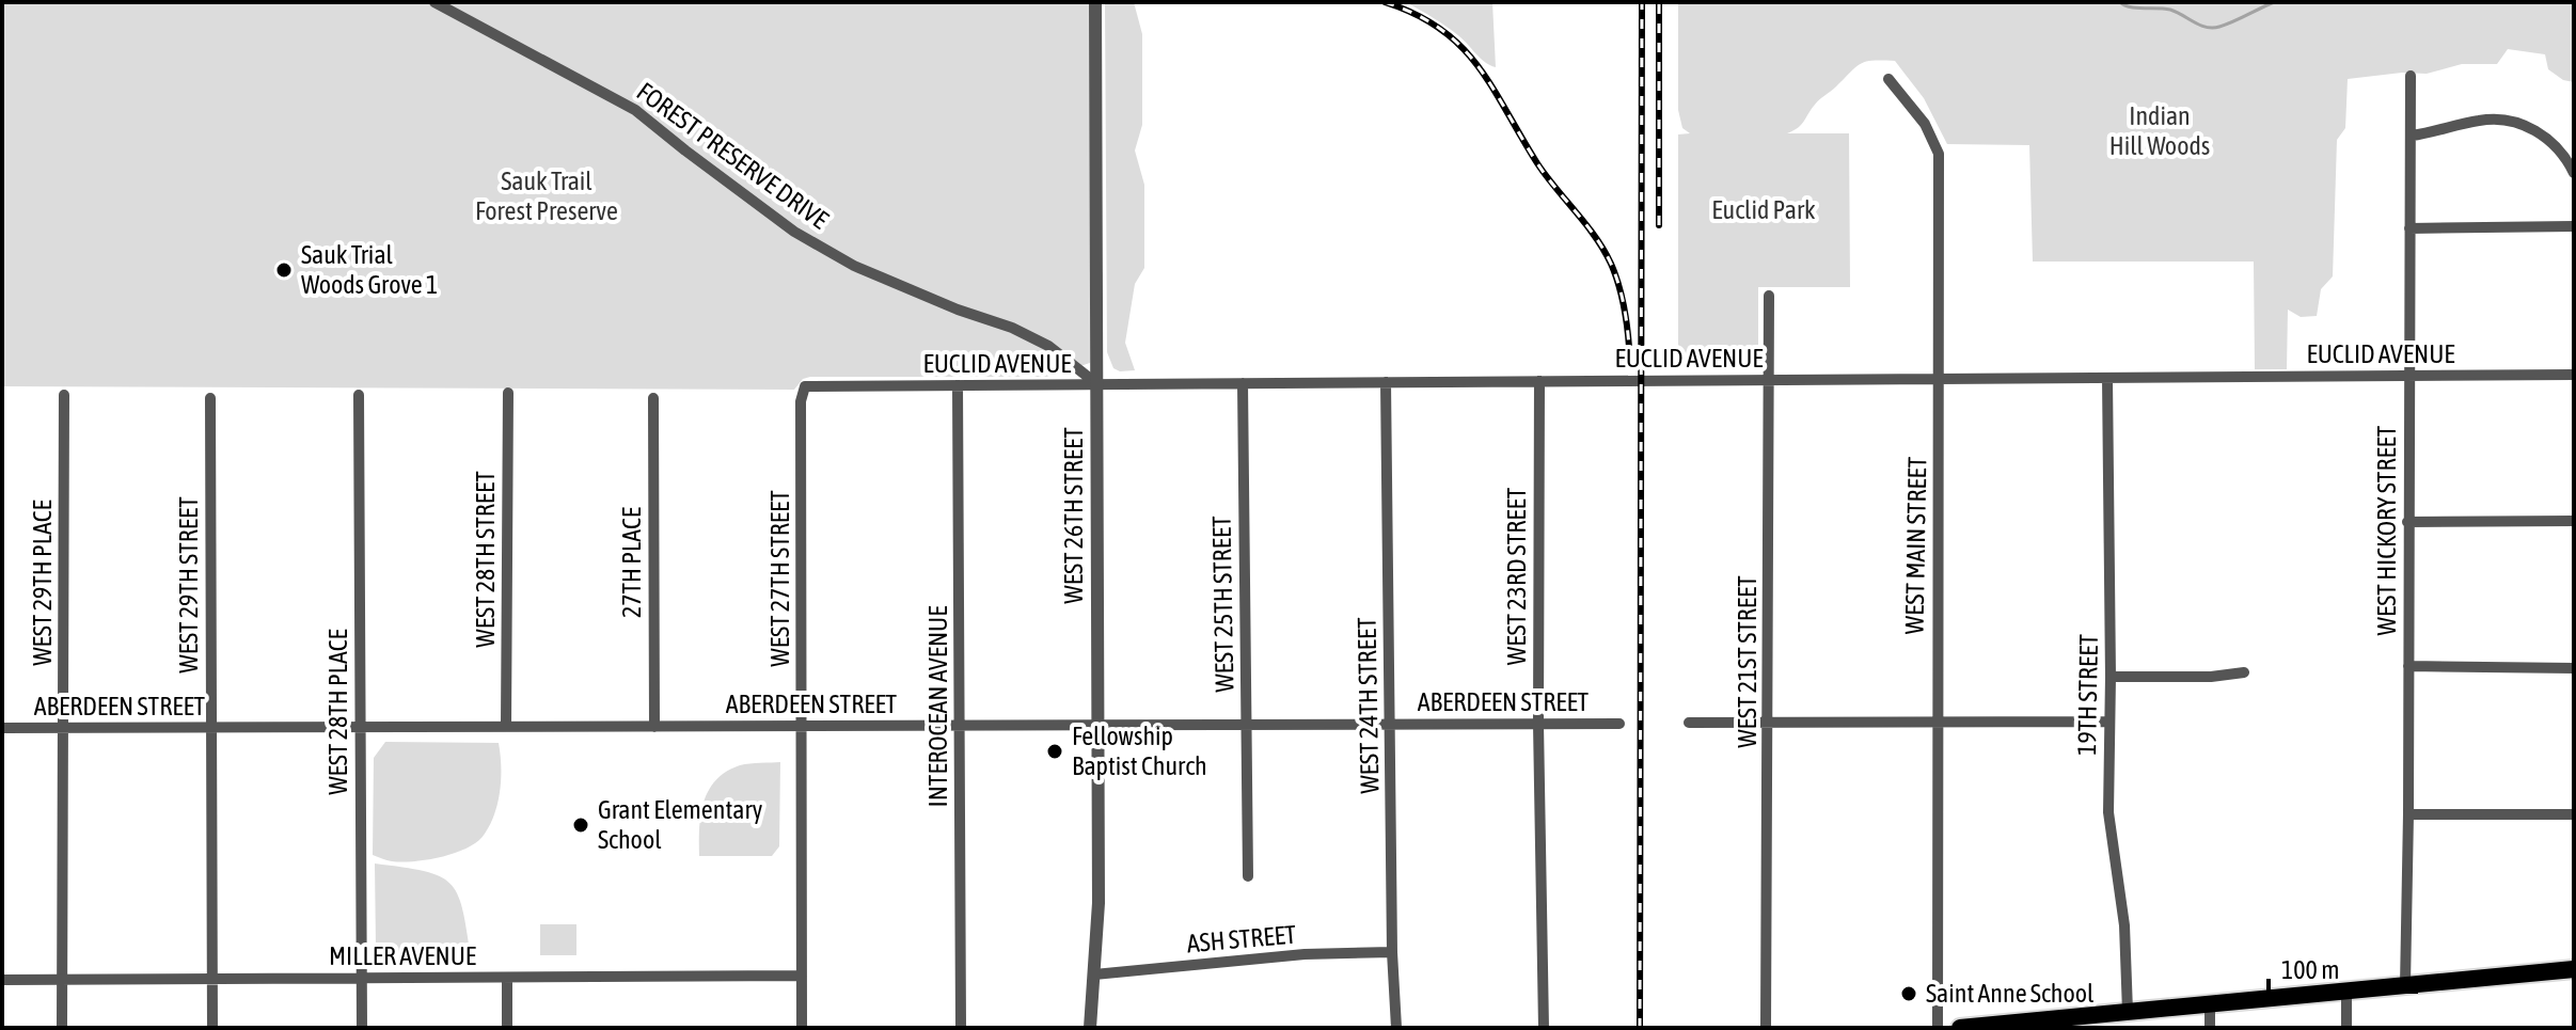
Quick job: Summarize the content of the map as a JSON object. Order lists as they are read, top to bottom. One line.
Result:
{"streets":{"street":["FOREST PRESERVE DRIVE","EUCLID AVENUE","WEST 26TH STREET","WEST HICKORY STREET","WEST MAIN STREET","WEST 28TH STREET","27TH PLACE","WEST 23RD STREET","WEST 27TH STREET","WEST 29TH PLACE","WEST 29TH STREET","WEST 25TH STREET","WEST 21ST STREET","19TH STREET","ABERDEEN STREET","WEST 24TH STREET","INTEROCEAN AVENUE","WEST 28TH PLACE","ASH STREET","MILLER AVENUE"]},"crossings":[["FOREST PRESERVE DRIVE","EUCLID AVENUE"],["FOREST PRESERVE DRIVE","WEST 26TH STREET"],["EUCLID AVENUE","WEST 26TH STREET"],["EUCLID AVENUE","WEST HICKORY STREET"],["EUCLID AVENUE","WEST MAIN STREET"],["EUCLID AVENUE","WEST 23RD STREET"],["EUCLID AVENUE","WEST 27TH STREET"],["EUCLID AVENUE","WEST 25TH STREET"],["EUCLID AVENUE","WEST 21ST STREET"],["EUCLID AVENUE","19TH STREET"],["EUCLID AVENUE","WEST 24TH STREET"],["EUCLID AVENUE","INTEROCEAN AVENUE"],["WEST 26TH STREET","ABERDEEN STREET"],["WEST 26TH STREET","ASH STREET"],["WEST 28TH STREET","ABERDEEN STREET"],["27TH PLACE","ABERDEEN STREET"],["WEST 23RD STREET","ABERDEEN STREET"],["WEST 27TH STREET","ABERDEEN STREET"],["WEST 27TH STREET","MILLER AVENUE"],["WEST 29TH PLACE","ABERDEEN STREET"],["WEST 29TH PLACE","MILLER AVENUE"],["WEST 29TH STREET","ABERDEEN STREET"],["WEST 29TH STREET","MILLER AVENUE"],["WEST 25TH STREET","ABERDEEN STREET"],["ABERDEEN STREET","WEST 24TH STREET"],["ABERDEEN STREET","INTEROCEAN AVENUE"],["ABERDEEN STREET","WEST 28TH PLACE"],["WEST 24TH STREET","ASH STREET"],["WEST 28TH PLACE","MILLER AVENUE"]],"parks":["Indian Hill Woods","Sauk Trail Forest Preserve","Euclid Park"],"places":["Sauk Trial Woods Grove 1","Fellowship Baptist Church","Grant Elementary School","Saint Anne School"],"scale_bar":"100 m"}
